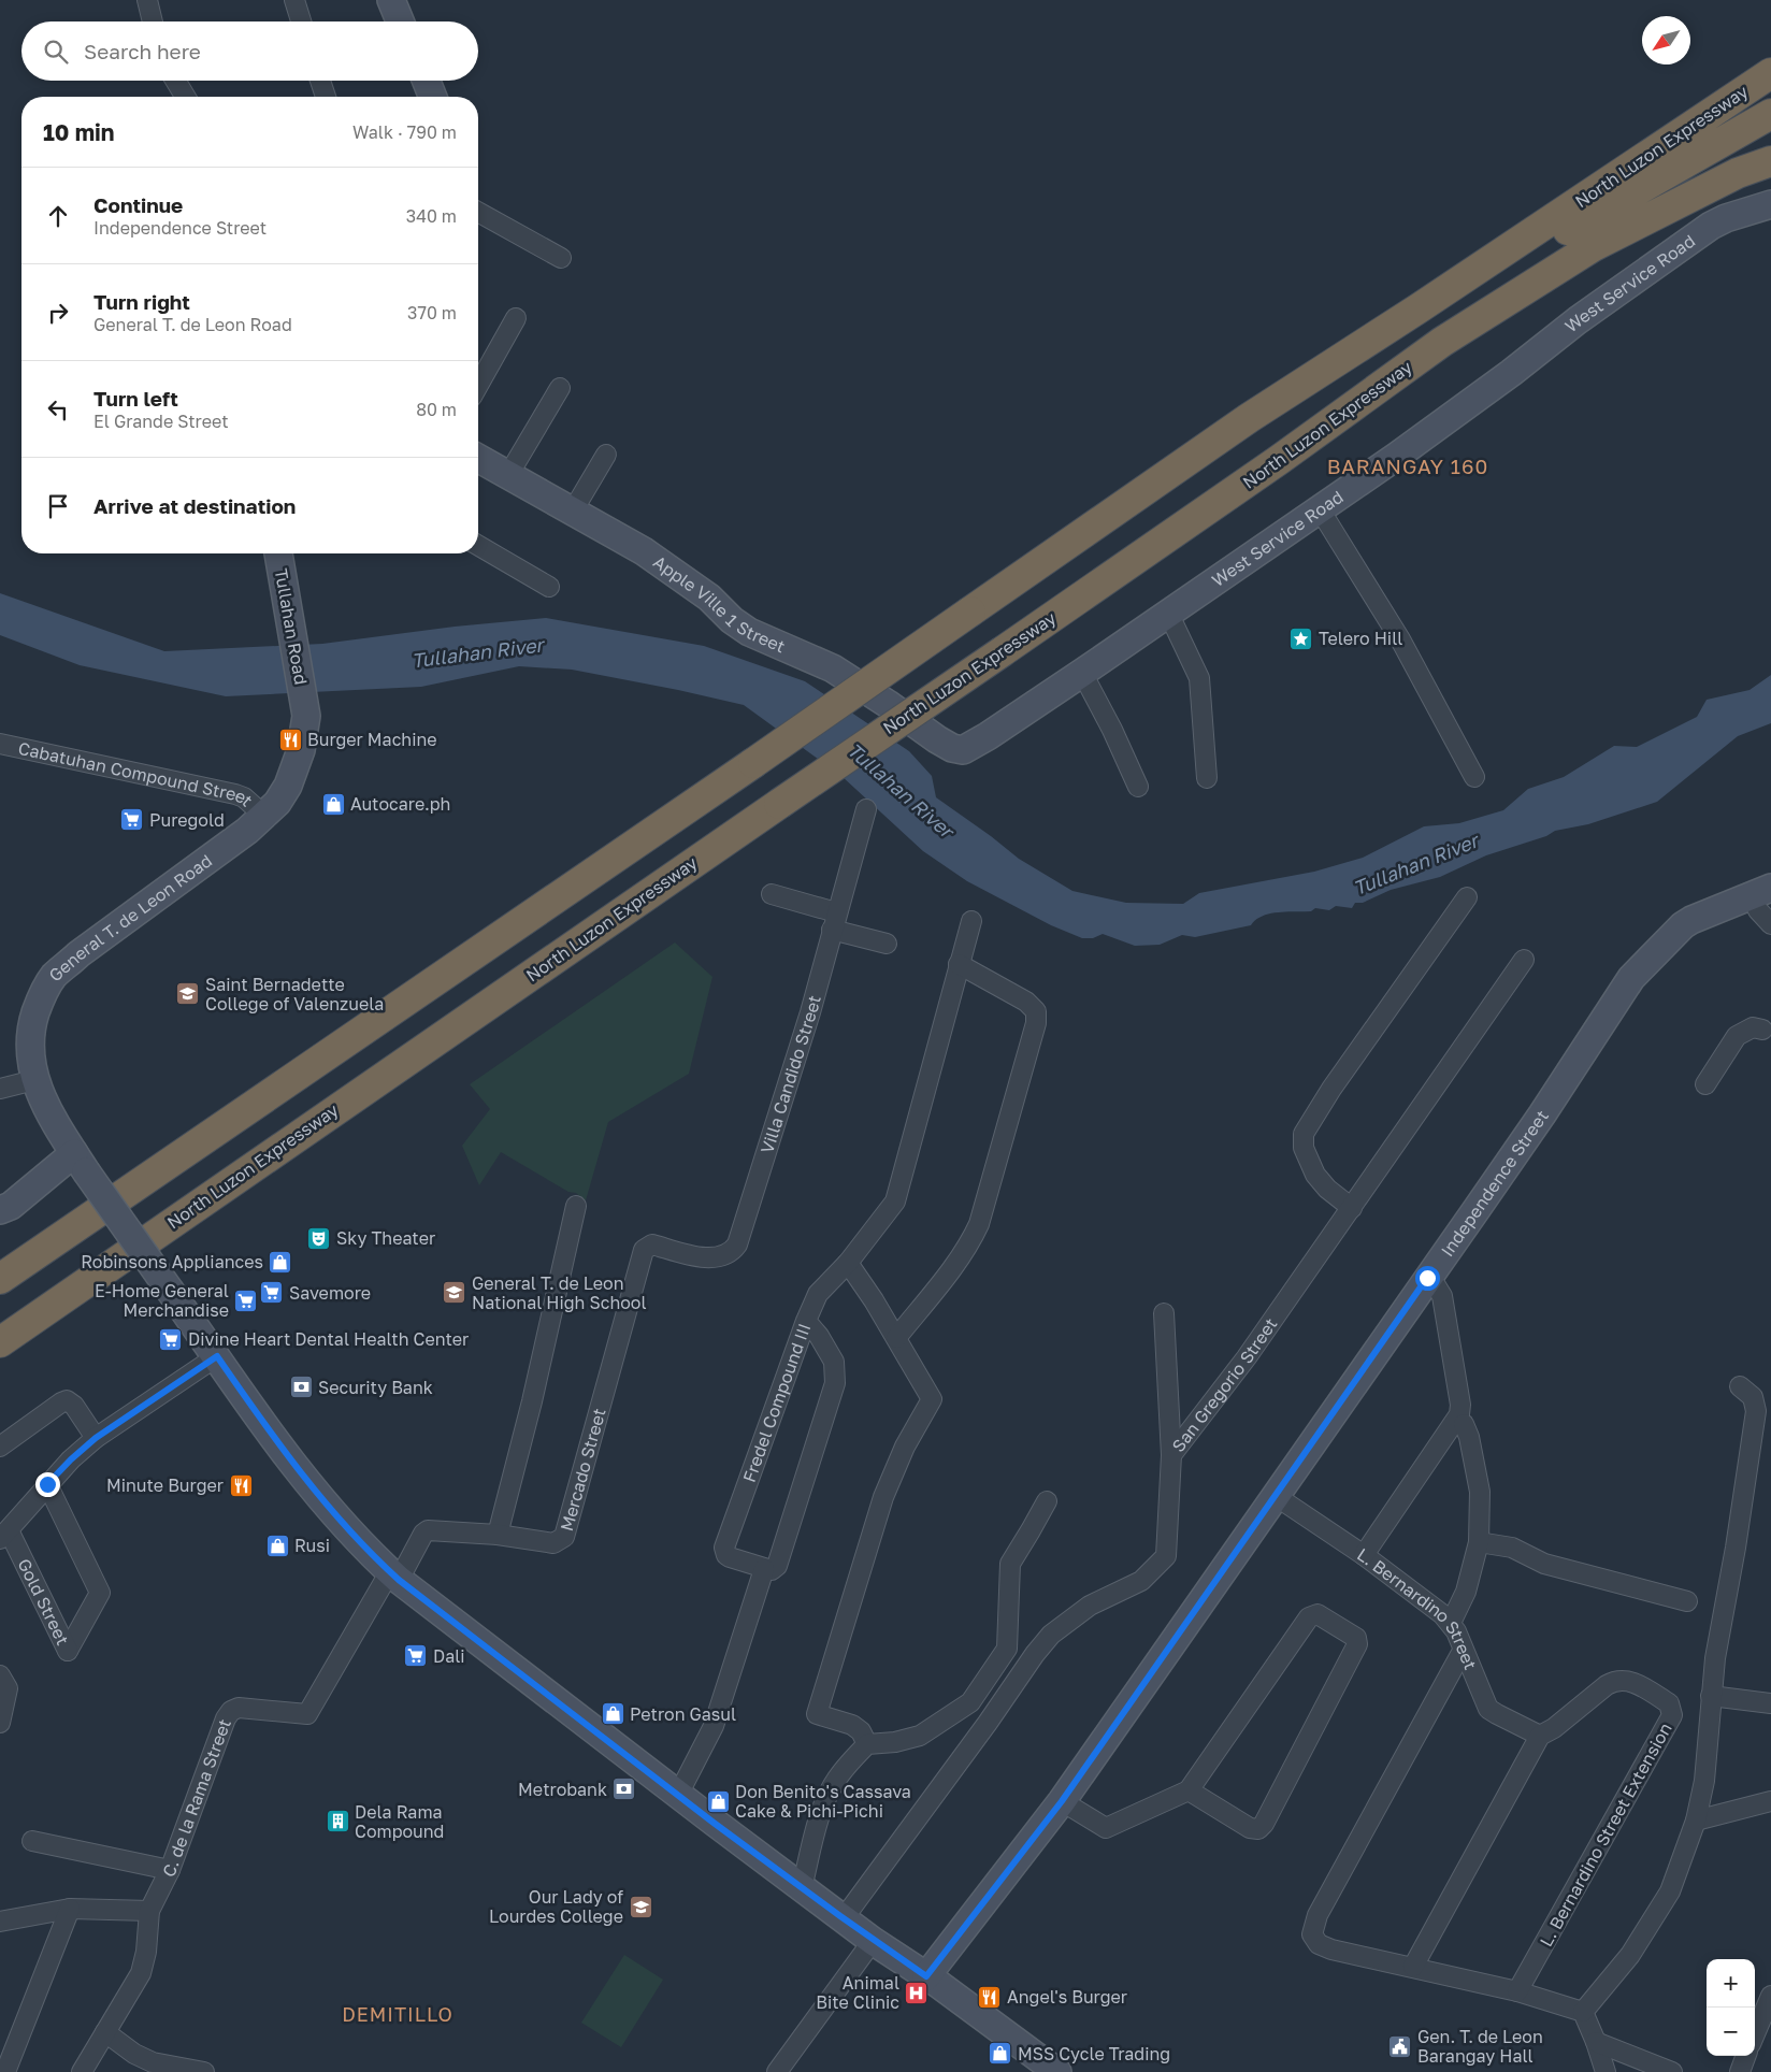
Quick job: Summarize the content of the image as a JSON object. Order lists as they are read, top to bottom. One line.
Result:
{"streets":{"highway":["North Luzon Expressway"],"main road":["West Service Road","Apple Ville 1 Street","Tullahan Road","General T. de Leon Road","Independence Street"],"street":["Cabatuhan Compound Street","Villa Candido Street","San Gregorio Street","Fredel Compound III","Mercado Street","Gold Street","L. Bernardino Street","C. de la Rama Street","L. Bernardino Street Extension"]},"crossings":[["West Service Road","Apple Ville 1 Street"],["Tullahan Road","General T. de Leon Road"],["Cabatuhan Compound Street","General T. de Leon Road"],["General T. de Leon Road","Independence Street"],["General T. de Leon Road","San Gregorio Street"],["General T. de Leon Road","Fredel Compound III"],["General T. de Leon Road","Mercado Street"],["General T. de Leon Road","C. de la Rama Street"],["Villa Candido Street","Mercado Street"],["Independence Street","L. Bernardino Street"],["Mercado Street","C. de la Rama Street"],["L. Bernardino Street","L. Bernardino Street Extension"]],"districts":["BARANGAY 160","DEMITILLO"],"water":["Tullahan River"],"places":{"place":["Telero Hill"],"restaurant":["Burger Machine","Minute Burger","Angel's Burger"],"shop":["Autocare.ph","Robinsons Appliances","Rusi","Petron Gasul","Don Benito's Cassava Cake & Pichi-Pichi","MSS Cycle Trading"],"supermarket":["Puregold","Savemore","E-Home General Merchandise","Divine Heart Dental Health Center","Dali"],"school or university":["Saint Bernadette College of Valenzuela","General T. de Leon National High School","Our Lady of Lourdes College"],"theatre":["Sky Theater"],"bank":["Security Bank","Metrobank"],"building":["Dela Rama Compound"],"hospital":["Animal Bite Clinic"],"public building":["Gen. T. de Leon Barangay Hall"]},"north":"bottom left","page":{"search":"Search here","heading":["10 min","Walk · 790 m"],"list":[["Continue","Independence Street","340 m"],["Turn right","General T. de Leon Road","370 m"],["Turn left","El Grande Street","80 m"],"Arrive at destination"],"map_buttons":["+","−"]}}
